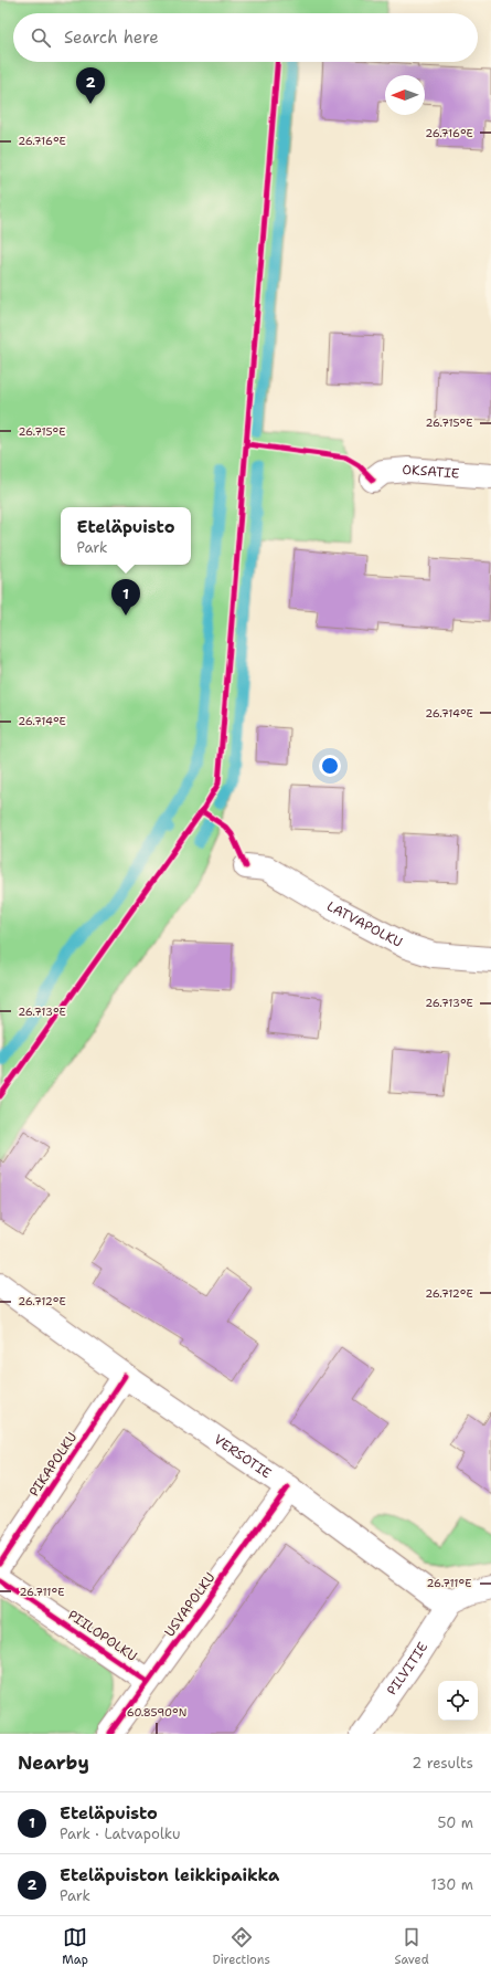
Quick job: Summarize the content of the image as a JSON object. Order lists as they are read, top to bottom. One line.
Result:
{"streets":{"street":["OKSATIE","LATVAPOLKU","VERSOTIE","PIKAPOLKU","USVAPOLKU","PIILOPOLKU","PILVITIE"]},"crossings":[["VERSOTIE","PIKAPOLKU"],["VERSOTIE","USVAPOLKU"],["VERSOTIE","PILVITIE"],["USVAPOLKU","PIILOPOLKU"]],"north":"left","page":{"search":"Search here","pins":["2","1"],"popup":["Eteläpuisto","Park"],"heading":["Nearby","2 results"],"list":[{"mark":"1","name":"Eteläpuisto","note":"Park · Latvapolku","value":"50 m"},{"mark":"2","name":"Eteläpuiston leikkipaikka","note":"Park","value":"130 m"}],"nav":["Map","Directions","Saved"]},"coordinates":["26.716°E","26.715°E","26.714°E","26.713°E","26.712°E","26.711°E","60.8590°N"]}
